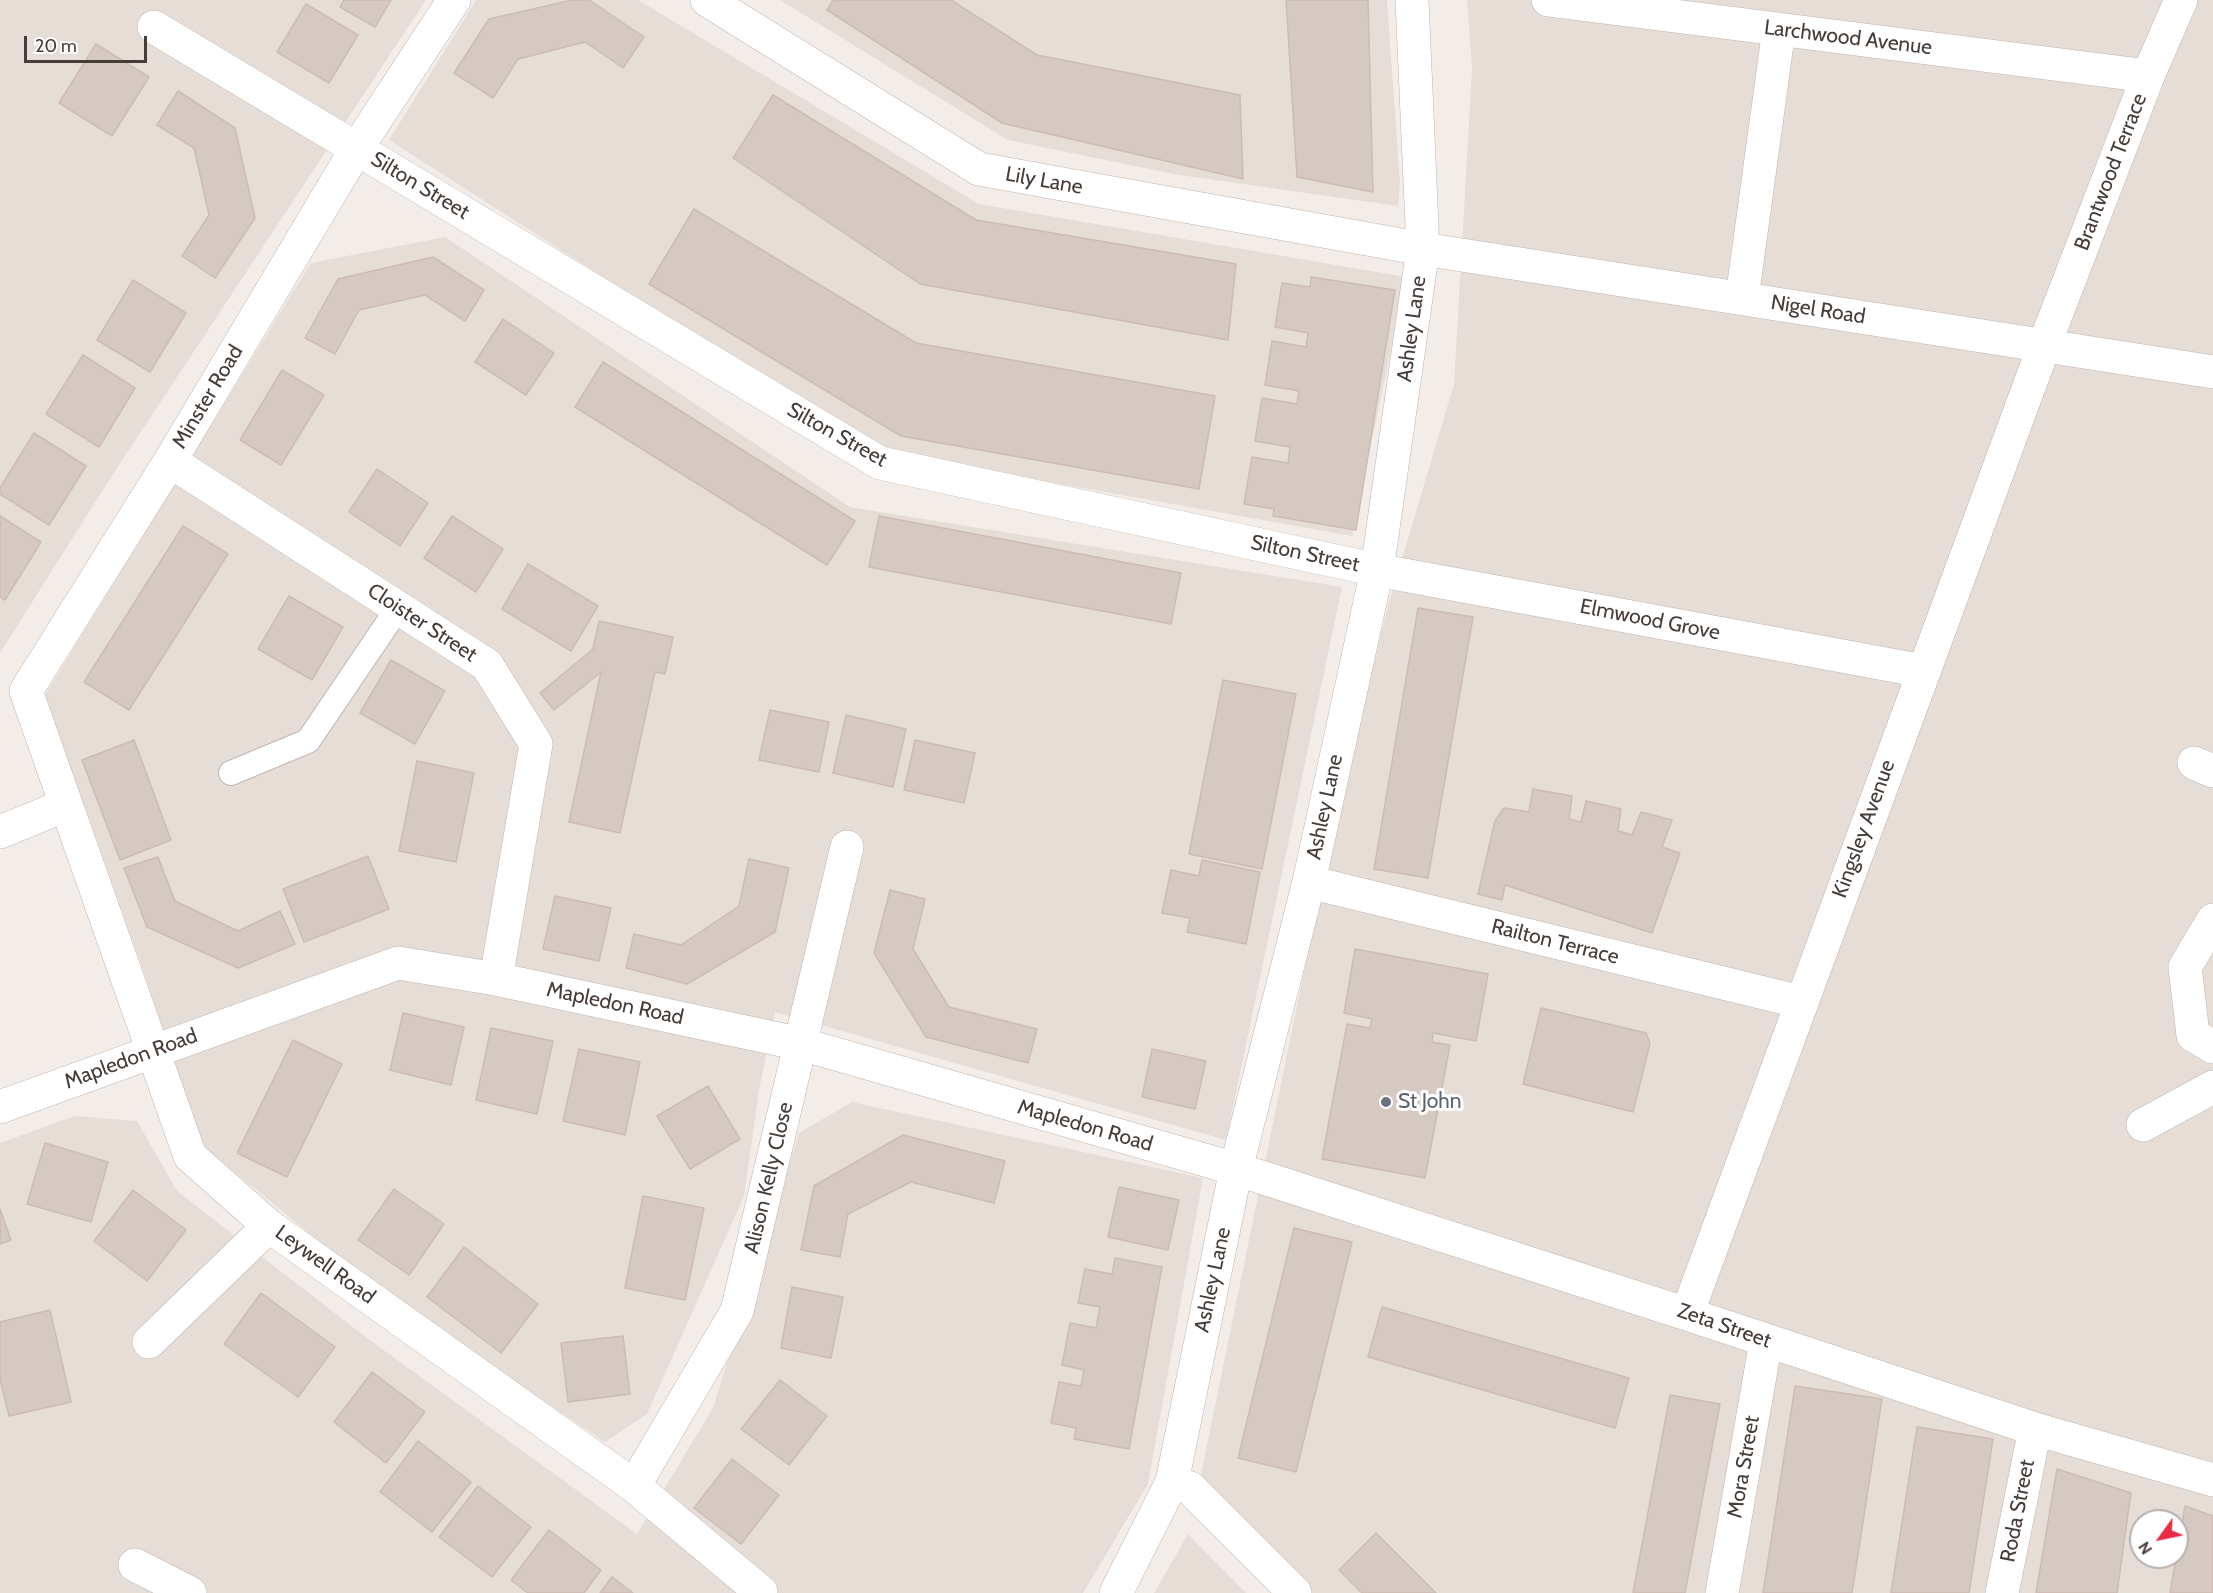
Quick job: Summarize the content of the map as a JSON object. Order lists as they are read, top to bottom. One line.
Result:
{"streets":{"street":["Larchwood Avenue","Brantwood Terrace","Lily Lane","Silton Street","Nigel Road","Ashley Lane","Minster Road","Elmwood Grove","Cloister Street","Kingsley Avenue","Railton Terrace","Mapledon Road","Alison Kelly Close","Leywell Road","Zeta Street","Mora Street","Roda Street"]},"crossings":[["Larchwood Avenue","Brantwood Terrace"],["Brantwood Terrace","Nigel Road"],["Brantwood Terrace","Kingsley Avenue"],["Lily Lane","Nigel Road"],["Lily Lane","Ashley Lane"],["Silton Street","Ashley Lane"],["Silton Street","Minster Road"],["Silton Street","Elmwood Grove"],["Nigel Road","Ashley Lane"],["Nigel Road","Kingsley Avenue"],["Ashley Lane","Elmwood Grove"],["Ashley Lane","Railton Terrace"],["Ashley Lane","Mapledon Road"],["Ashley Lane","Zeta Street"],["Minster Road","Cloister Street"],["Minster Road","Leywell Road"],["Elmwood Grove","Kingsley Avenue"],["Cloister Street","Mapledon Road"],["Kingsley Avenue","Railton Terrace"],["Kingsley Avenue","Zeta Street"],["Mapledon Road","Alison Kelly Close"],["Mapledon Road","Leywell Road"],["Mapledon Road","Zeta Street"],["Alison Kelly Close","Leywell Road"],["Zeta Street","Mora Street"],["Zeta Street","Roda Street"]],"places":["St John"],"scale_bar":"20 m","north":"bottom left"}
